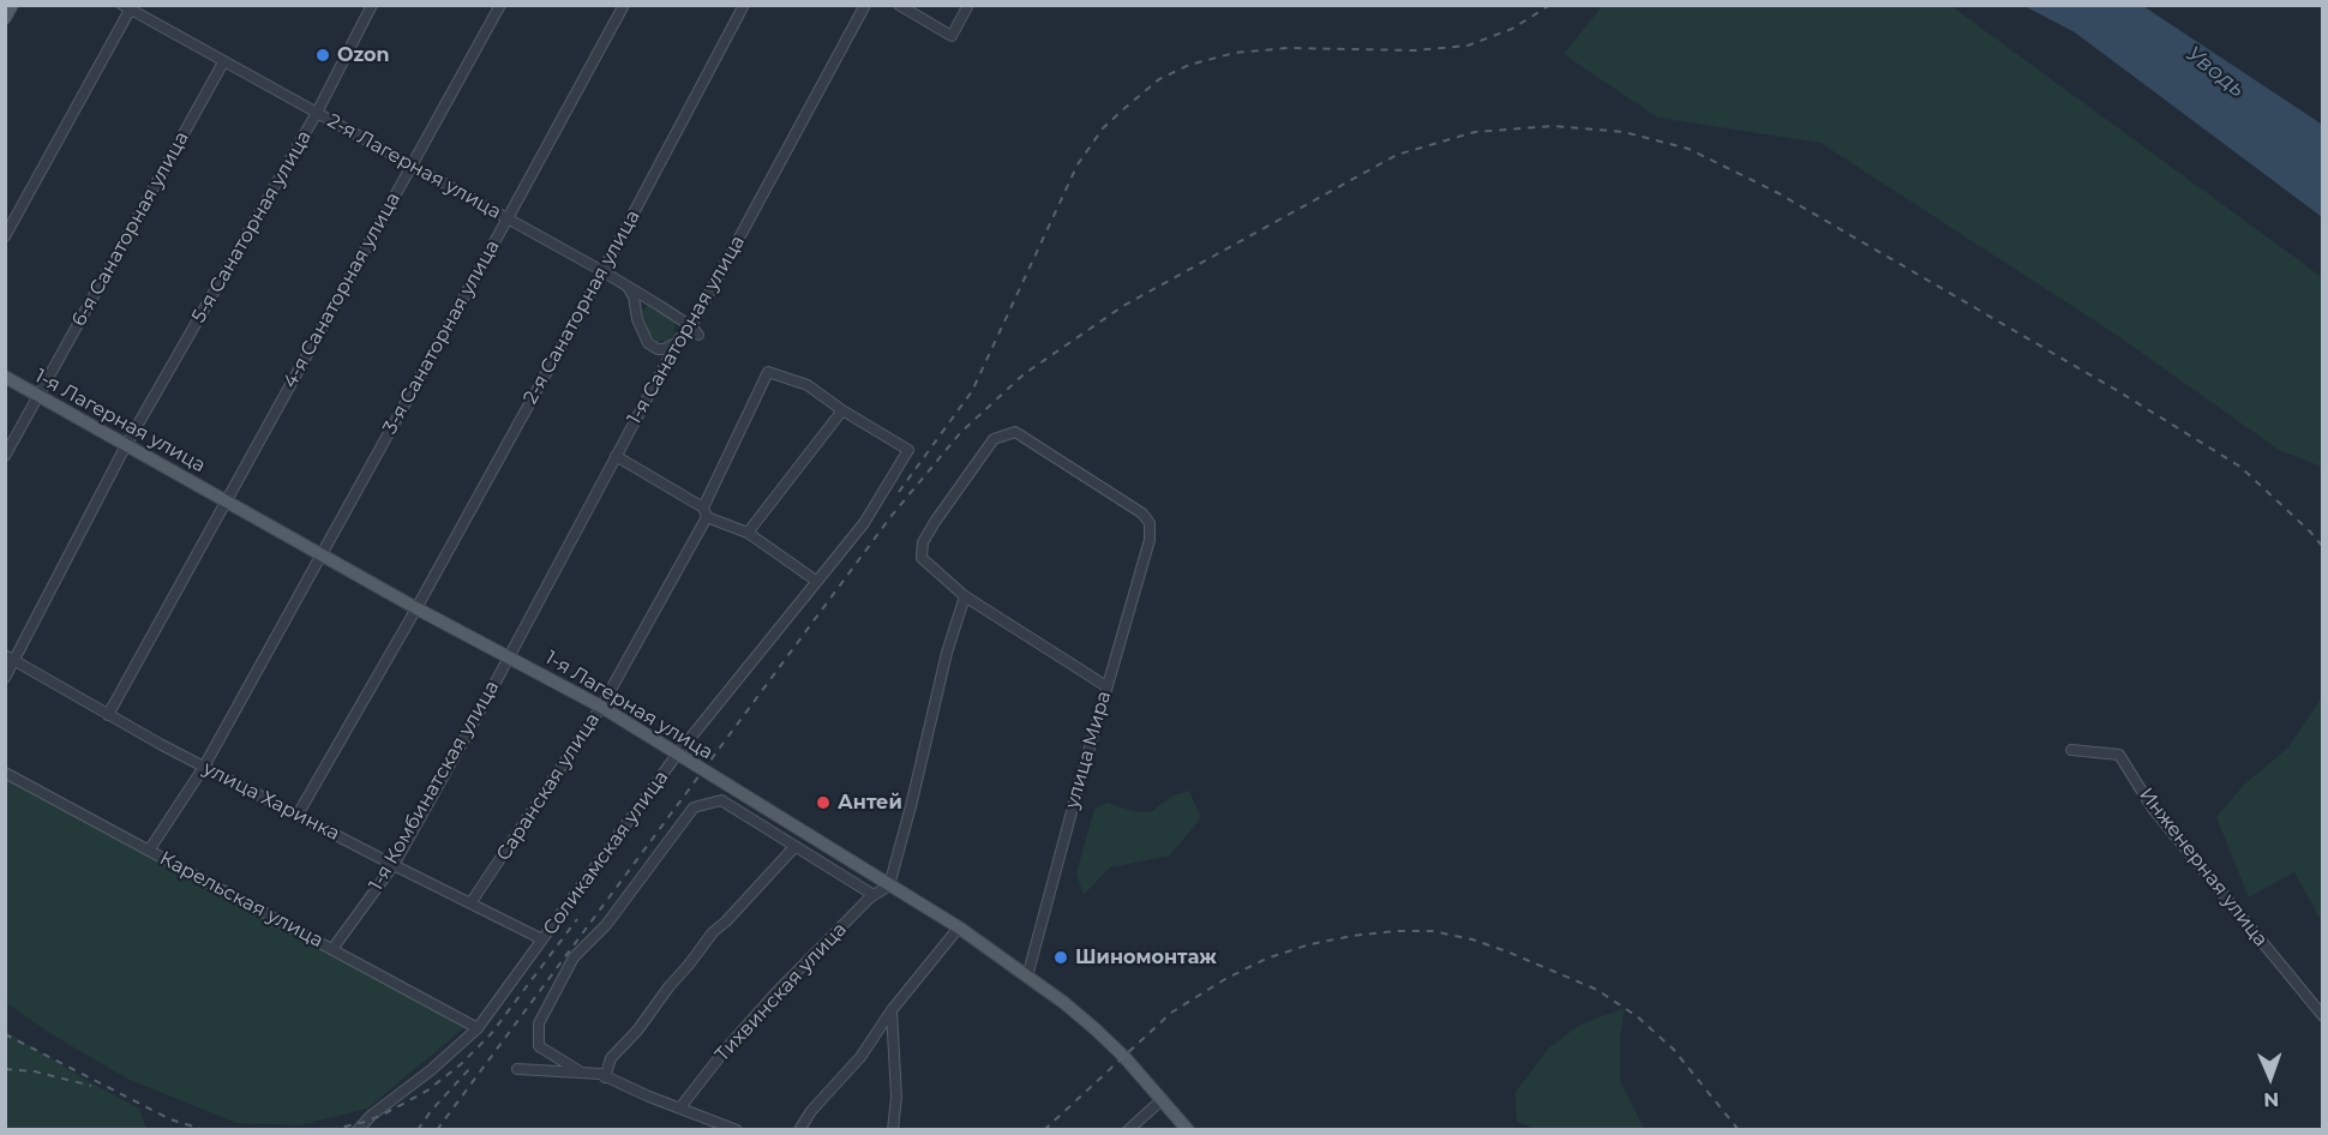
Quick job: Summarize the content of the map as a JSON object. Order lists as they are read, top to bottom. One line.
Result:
{"streets":{"main road":["1-я Лагерная улица"],"street":["2-я Лагерная улица","5-я Санаторная улица","6-я Санаторная улица","4-я Санаторная улица","2-я Санаторная улица","1-я Санаторная улица","3-я Санаторная улица","улица Мира","1-я Комбинатская улица","Саранская улица","улица Харинка","Соликамская улица","Инженерная улица","Карельская улица","Тихвинская улица"]},"crossings":[["2-я Лагерная улица","5-я Санаторная улица"],["2-я Лагерная улица","6-я Санаторная улица"],["2-я Лагерная улица","4-я Санаторная улица"],["2-я Лагерная улица","2-я Санаторная улица"],["2-я Лагерная улица","1-я Санаторная улица"],["2-я Лагерная улица","3-я Санаторная улица"],["5-я Санаторная улица","1-я Лагерная улица"],["5-я Санаторная улица","улица Харинка"],["6-я Санаторная улица","1-я Лагерная улица"],["4-я Санаторная улица","1-я Лагерная улица"],["4-я Санаторная улица","улица Харинка"],["2-я Санаторная улица","1-я Лагерная улица"],["2-я Санаторная улица","улица Харинка"],["1-я Санаторная улица","1-я Лагерная улица"],["1-я Санаторная улица","1-я Комбинатская улица"],["3-я Санаторная улица","1-я Лагерная улица"],["3-я Санаторная улица","улица Харинка"],["3-я Санаторная улица","Карельская улица"],["1-я Лагерная улица","улица Мира"],["1-я Лагерная улица","1-я Комбинатская улица"],["1-я Лагерная улица","Саранская улица"],["1-я Лагерная улица","Соликамская улица"],["1-я Лагерная улица","Тихвинская улица"],["1-я Комбинатская улица","улица Харинка"],["1-я Комбинатская улица","Карельская улица"],["Саранская улица","улица Харинка"],["Саранская улица","Соликамская улица"],["улица Харинка","Соликамская улица"],["Соликамская улица","Карельская улица"]],"water":["Уводь"],"places":["Ozon","Антей","Шиномонтаж"],"north":"bottom"}
